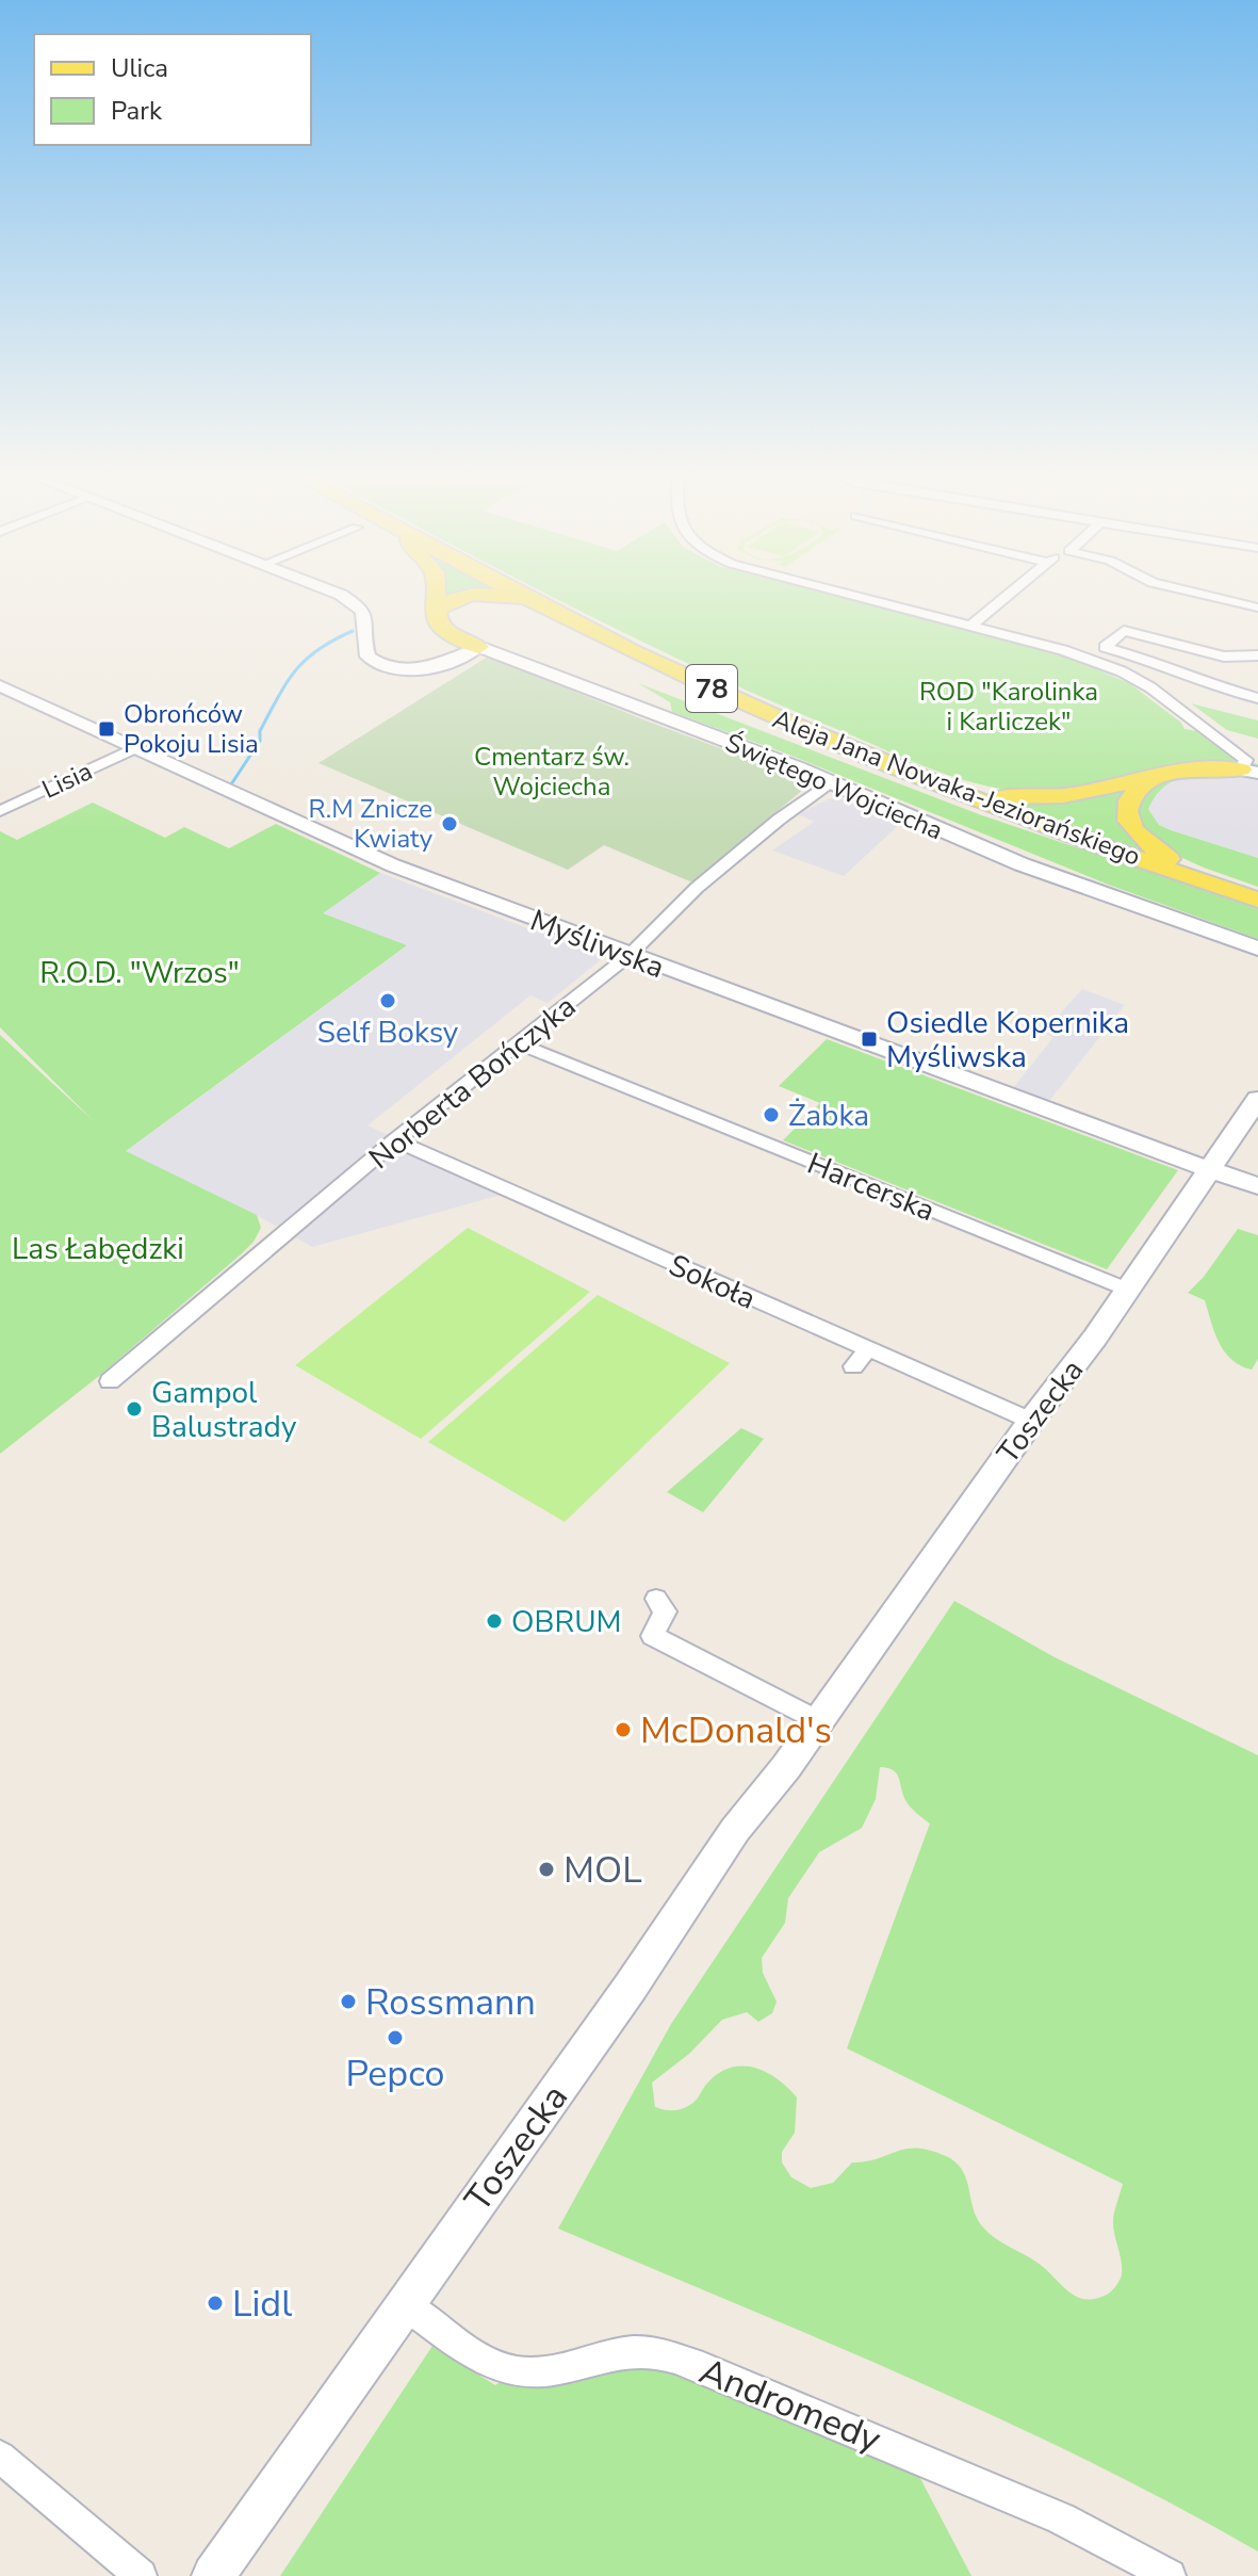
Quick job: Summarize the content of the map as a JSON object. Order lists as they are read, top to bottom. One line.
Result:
{"streets":{"main road":["78","Świętego Wojciecha","Aleja Jana Nowaka-Jeziorańskiego","Toszecka"],"street":["Lisia","Myśliwska","Norberta Bończyka","Harcerska","Sokoła","Andromedy"]},"crossings":[["Lisia","Myśliwska"],["Świętego Wojciecha","Norberta Bończyka"],["Myśliwska","Norberta Bończyka"],["Myśliwska","Toszecka"],["Norberta Bończyka","Harcerska"],["Norberta Bończyka","Sokoła"],["Harcerska","Toszecka"],["Sokoła","Toszecka"],["Toszecka","Andromedy"]],"parks":["ROD \"Karolinka i Karliczek\"","Cmentarz św. Wojciecha","R.O.D. \"Wrzos\"","Las Łabędzki"],"places":{"transit":["Obrońców Pokoju Lisia","Osiedle Kopernika Myśliwska"],"other":["R.M Znicze Kwiaty","Self Boksy","Żabka","Gampol Balustrady","OBRUM","McDonald's","MOL","Rossmann","Pepco","Lidl"]},"legend":["Ulica","Park"]}
